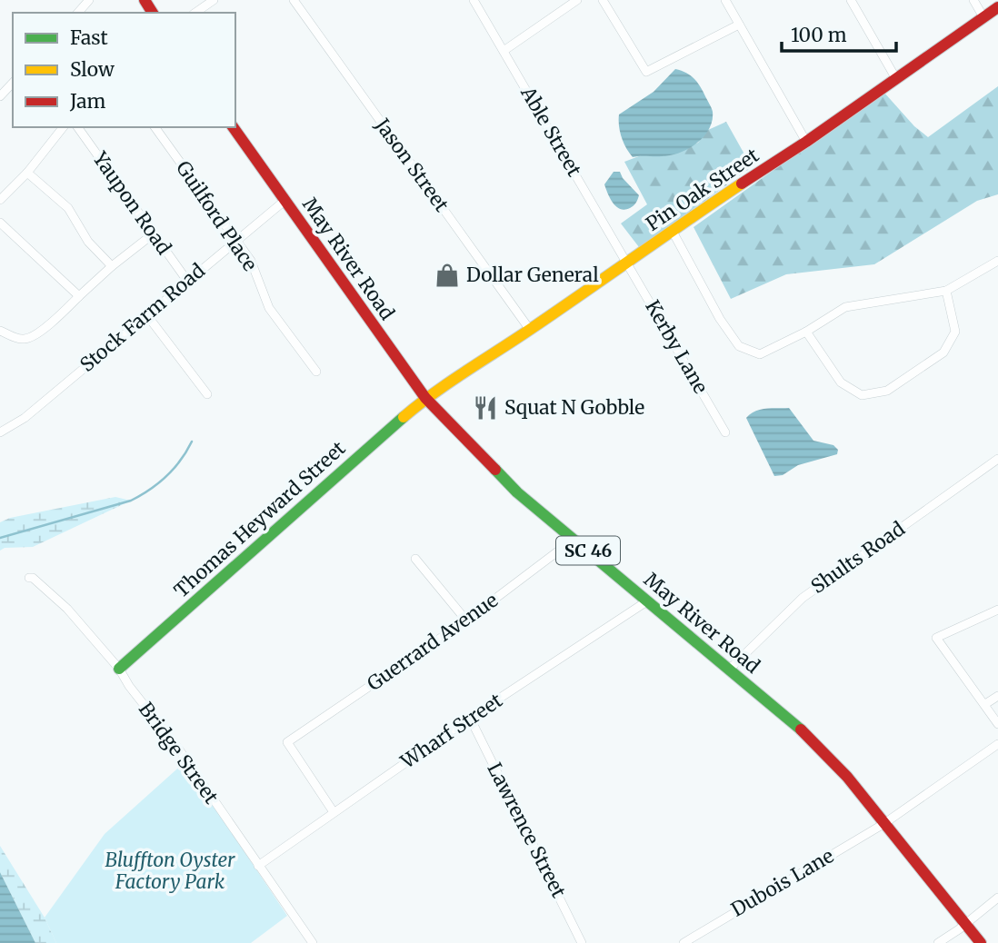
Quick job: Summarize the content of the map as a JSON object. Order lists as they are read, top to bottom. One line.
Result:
{"streets":{"main road":["Pin Oak Street","May River Road","Thomas Heyward Street","SC 46"],"street":["Able Street","Jason Street","Yaupon Road","Guilford Place","Stock Farm Road","Kerby Lane","Shults Road","Guerrard Avenue","Wharf Street","Bridge Street","Lawrence Street","Dubois Lane"]},"crossings":[["Able Street","Pin Oak Street"],["Able Street","Kerby Lane"],["Jason Street","Pin Oak Street"],["Pin Oak Street","May River Road"],["Pin Oak Street","Kerby Lane"],["Pin Oak Street","Thomas Heyward Street"],["Yaupon Road","Stock Farm Road"],["Guilford Place","Stock Farm Road"],["May River Road","Stock Farm Road"],["May River Road","Thomas Heyward Street"],["May River Road","Shults Road"],["May River Road","Guerrard Avenue"],["May River Road","Wharf Street"],["May River Road","Dubois Lane"],["Thomas Heyward Street","Bridge Street"],["Guerrard Avenue","Wharf Street"],["Wharf Street","Bridge Street"],["Wharf Street","Lawrence Street"]],"parks":["Bluffton Oyster Factory Park"],"places":{"shop":["Dollar General"],"restaurant":["Squat N Gobble"]},"legend":["Fast","Slow","Jam"],"scale_bar":"100 m"}
